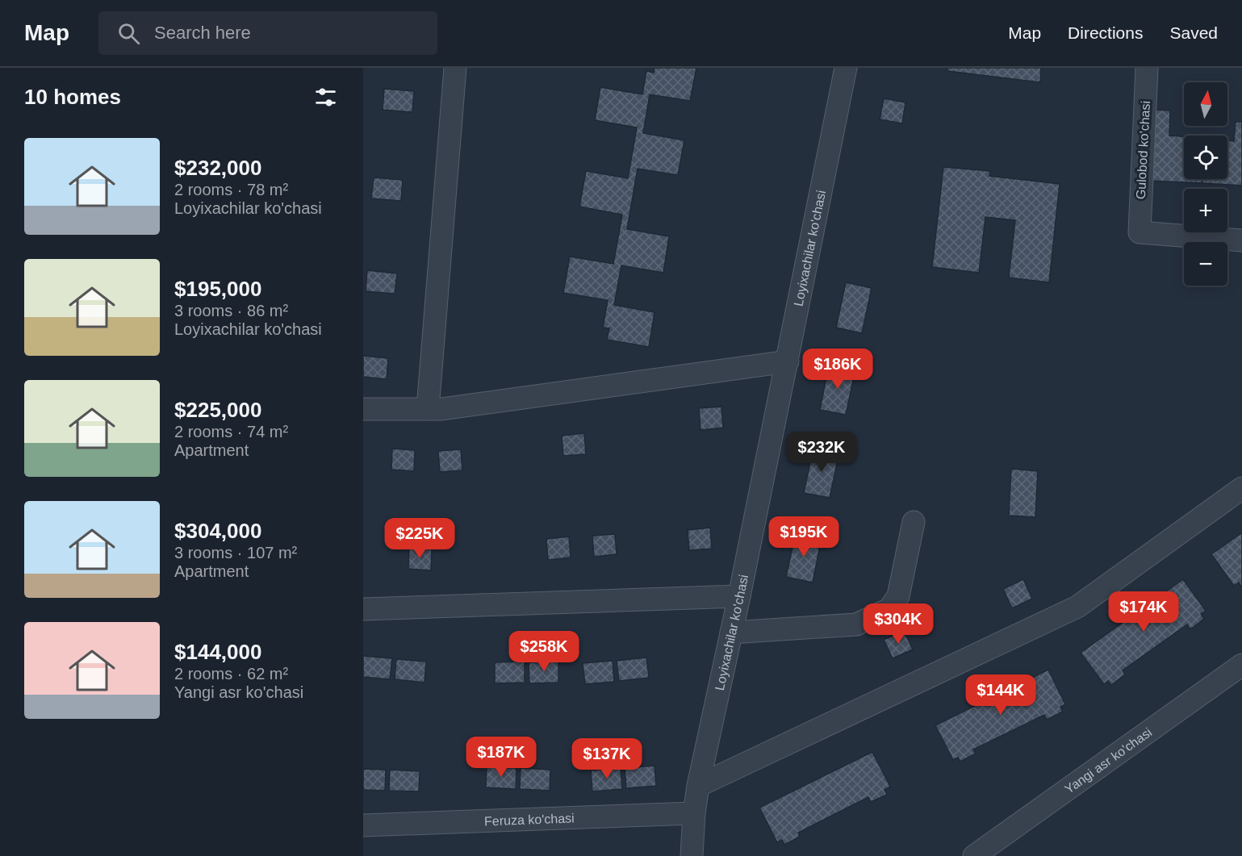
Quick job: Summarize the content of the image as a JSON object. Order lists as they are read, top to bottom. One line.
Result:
{"streets":{"street":["Gulobod ko'chasi","Loyixachilar ko'chasi","Yangi asr ko'chasi","Feruza ko'chasi"]},"crossings":[["Loyixachilar ko'chasi","Feruza ko'chasi"]],"north":"top","page":{"header":"Map","search":"Search here","nav":["Map","Directions","Saved"],"heading":"10 homes","map_buttons":["+","−"],"list":[{"name":"$232,000","note":"2 rooms · 78 m² · Loyixachilar ko'chasi"},{"name":"$195,000","note":"3 rooms · 86 m² · Loyixachilar ko'chasi"},{"name":"$225,000","note":"2 rooms · 74 m² · Apartment"},{"name":"$304,000","note":"3 rooms · 107 m² · Apartment"},{"name":"$144,000","note":"2 rooms · 62 m² · Yangi asr ko'chasi"}],"price":["$186K","$232K","$195K","$225K","$174K","$304K","$258K","$144K","$187K","$137K"]}}
